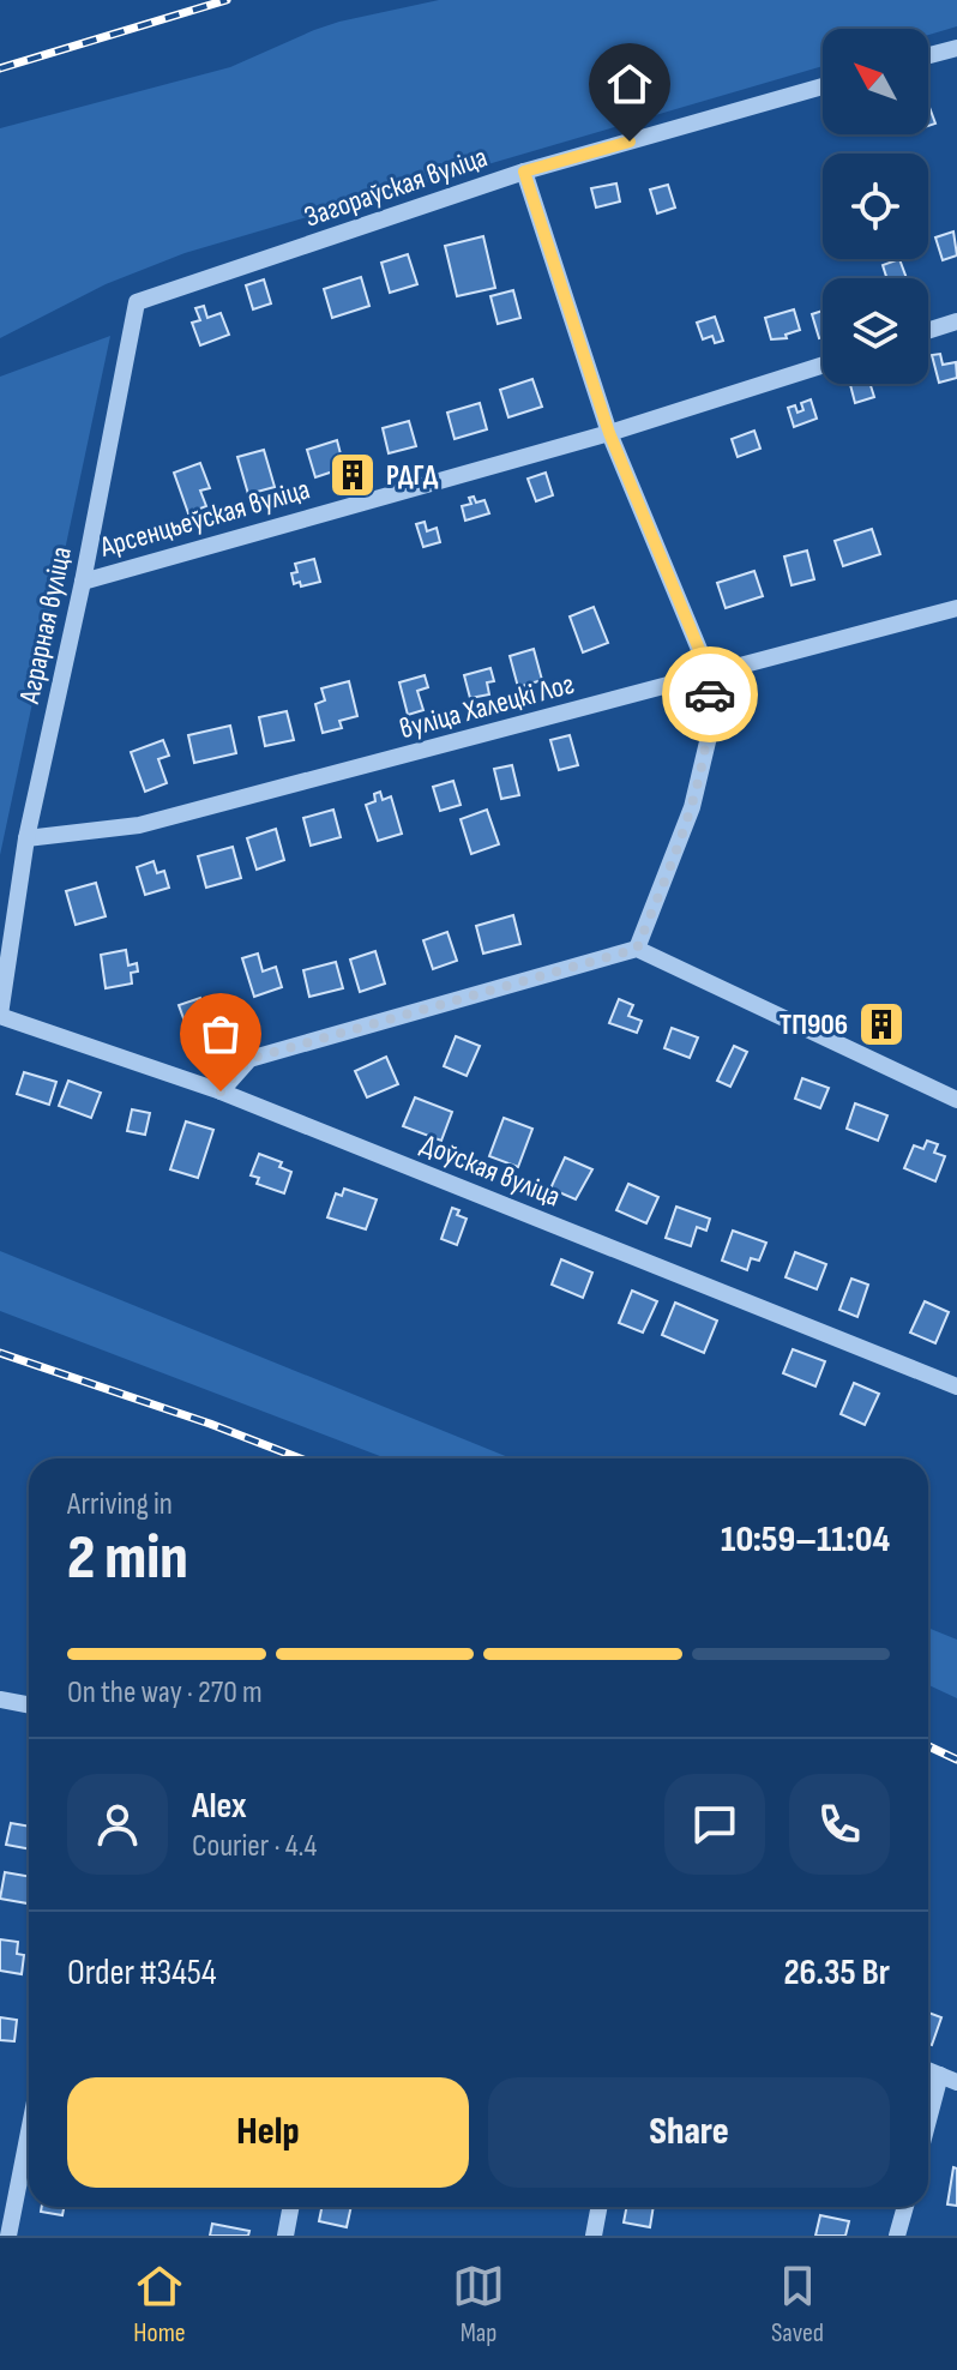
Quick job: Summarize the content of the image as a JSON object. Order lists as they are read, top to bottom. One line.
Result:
{"streets":{"street":["Загораўская вуліца","Арсенцьеўская вуліца","Аграрная вуліца","вуліца Халецкі Лог","Доўская вуліца"]},"crossings":[["Загораўская вуліца","Аграрная вуліца"],["Арсенцьеўская вуліца","Аграрная вуліца"],["Аграрная вуліца","вуліца Халецкі Лог"],["Аграрная вуліца","Доўская вуліца"]],"places":{"building":["РДГД","ТП906"]},"north":"top left","page":{"heading":["2 min","Arriving in","10:59–11:04"],"panel":["Alex","Courier · 4.4","Order #3454","26.35 Br"],"bar":"On the way · 270 m","buttons":["Help","Share"],"tabs":["Home","Map","Saved"]}}
